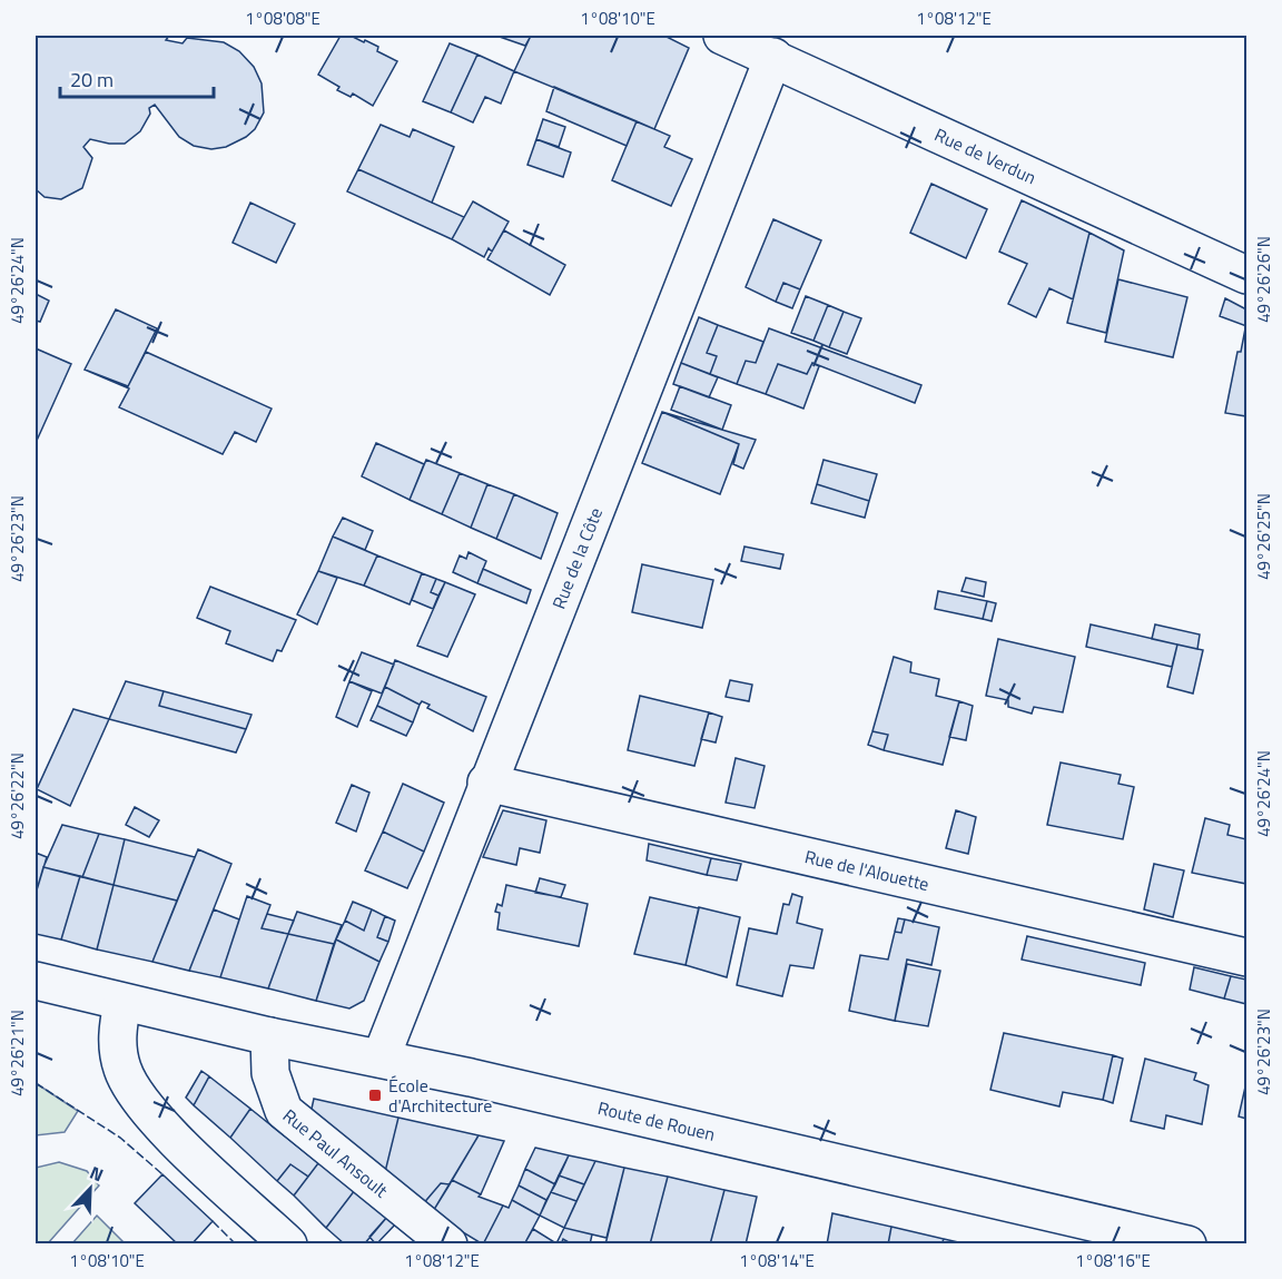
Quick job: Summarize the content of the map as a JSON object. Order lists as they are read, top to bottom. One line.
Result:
{"streets":{"street":["Rue de Verdun","Rue de la Côte","Rue de l'Alouette","Route de Rouen","Rue Paul Ansoult"]},"crossings":[["Rue de Verdun","Rue de la Côte"],["Rue de la Côte","Rue de l'Alouette"],["Rue de la Côte","Route de Rouen"],["Route de Rouen","Rue Paul Ansoult"]],"places":{"transit":["École d'Architecture"]},"scale_bar":"20 m","north":"top right","coordinates":["1°08'08\"E","1°08'10\"E","1°08'12\"E","49°26'26\"N","49°26'24\"N","49°26'25\"N","49°26'23\"N","49°26'22\"N","49°26'21\"N","1°08'14\"E","1°08'16\"E"]}
